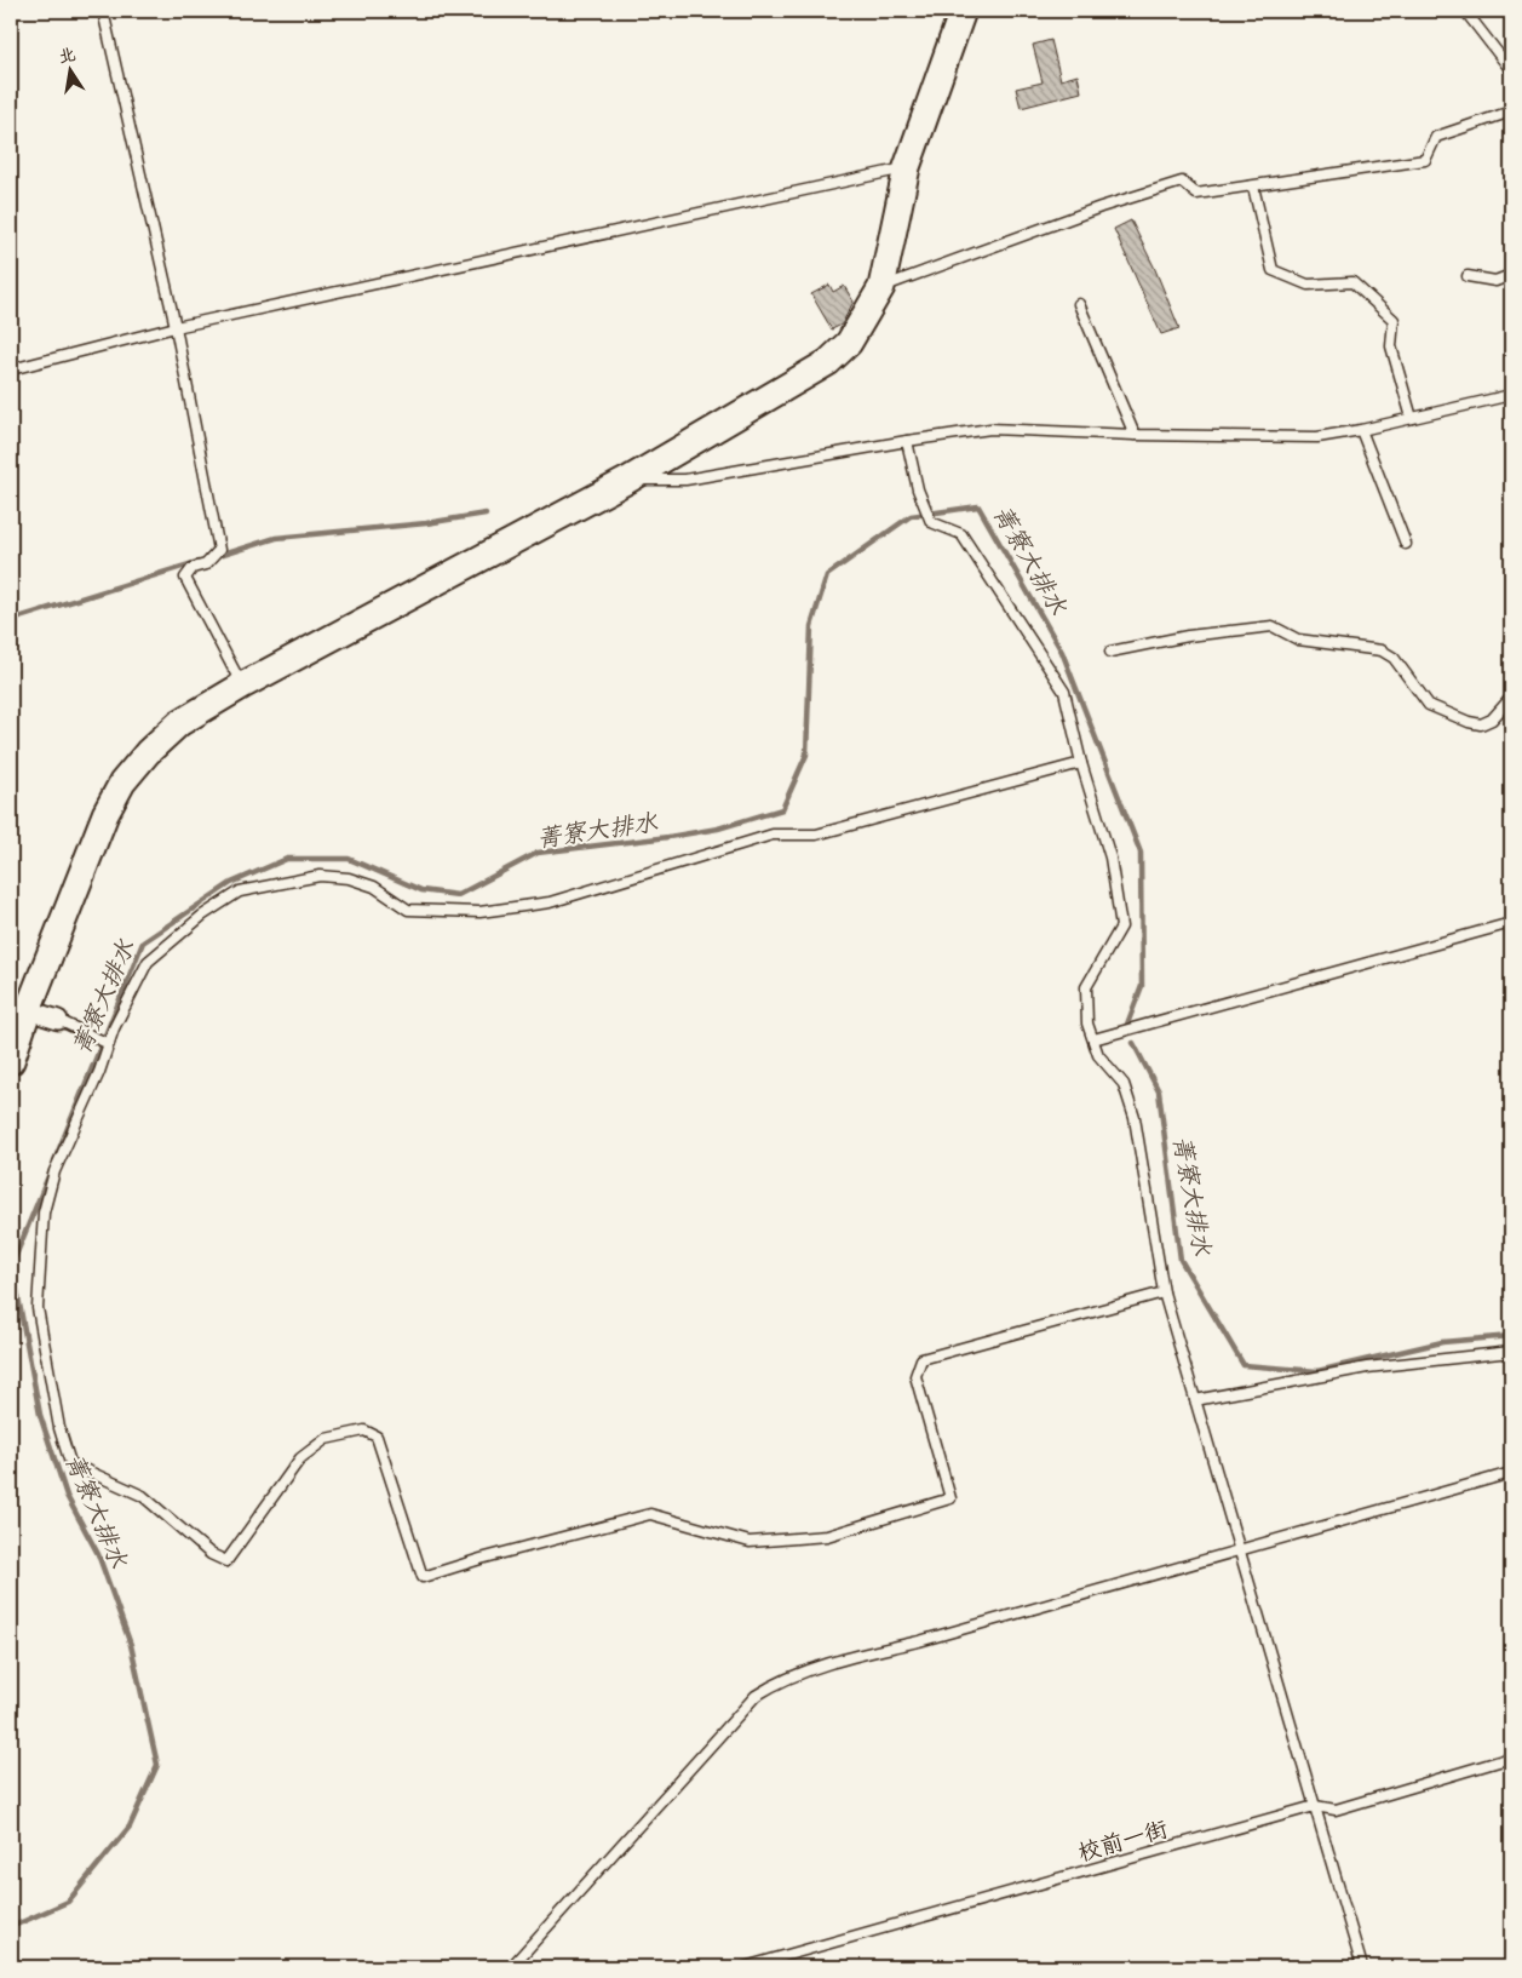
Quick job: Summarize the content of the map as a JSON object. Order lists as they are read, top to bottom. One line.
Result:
{"streets":{"lane":["校前一街"]},"water":["菁寮大排水"],"north":"top"}
